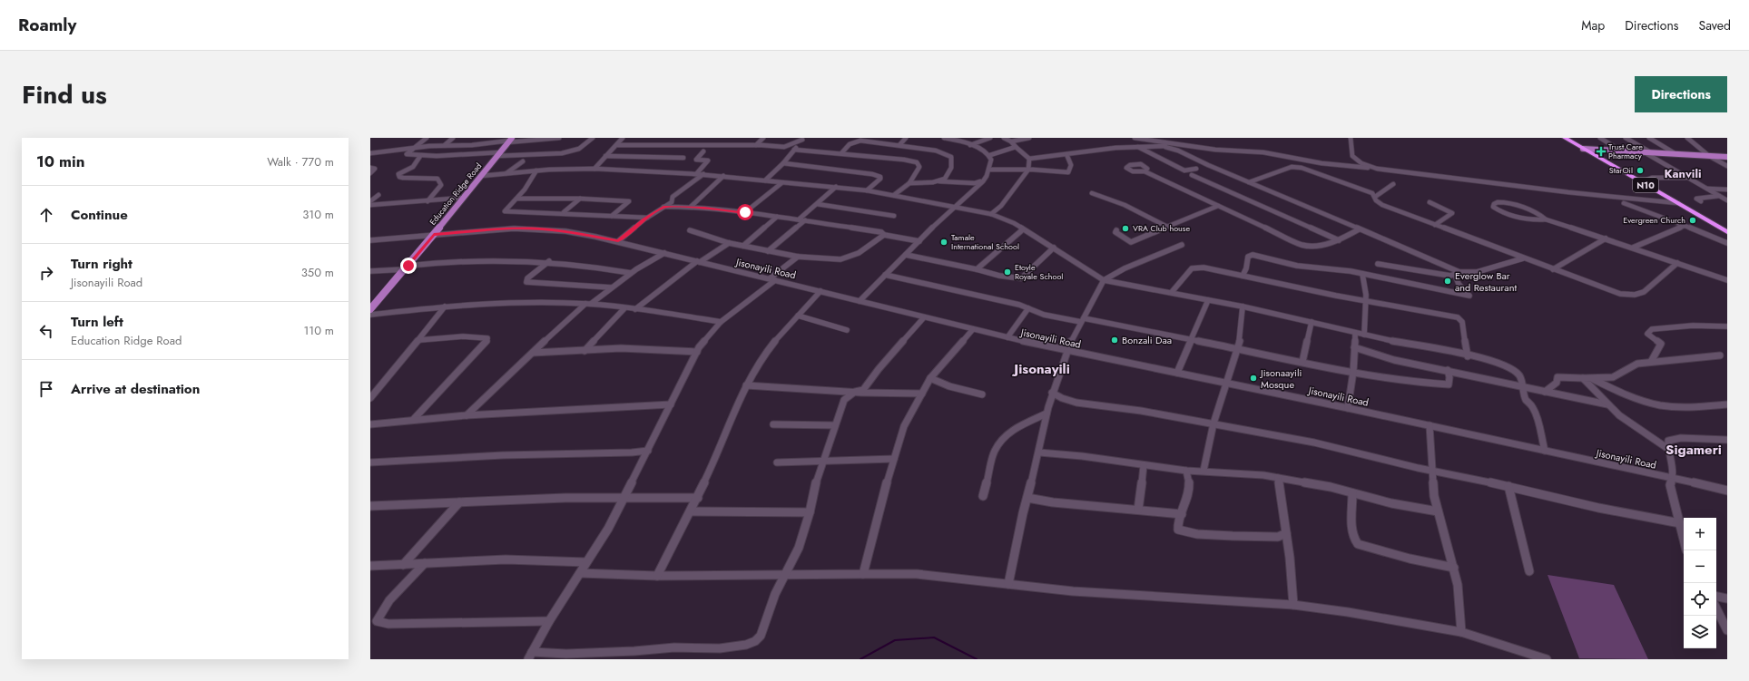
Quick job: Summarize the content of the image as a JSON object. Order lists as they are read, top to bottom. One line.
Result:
{"streets":{"highway":["N10"],"main road":["Education Ridge Road"],"street":["Jisonayili Road"]},"crossings":[["Education Ridge Road","Jisonayili Road"]],"districts":["Kanvili","Jisonayili","Sigameri"],"places":{"health":["Trust Care Pharmacy"],"other":["StarOil","Evergreen Church","VRA Club house","Tamale International School","Etoyle Royale School","Everglow Bar and Restaurant","Bonzali Daa","Jisonaayili Mosque"]},"page":{"header":"Roamly","nav":["Map","Directions","Saved"],"title":"Find us","buttons":"Directions","heading":["10 min","Walk · 770 m"],"list":[["Continue","310 m"],["Turn right","Jisonayili Road","350 m"],["Turn left","Education Ridge Road","110 m"],"Arrive at destination"],"map_buttons":["+","−"]}}
